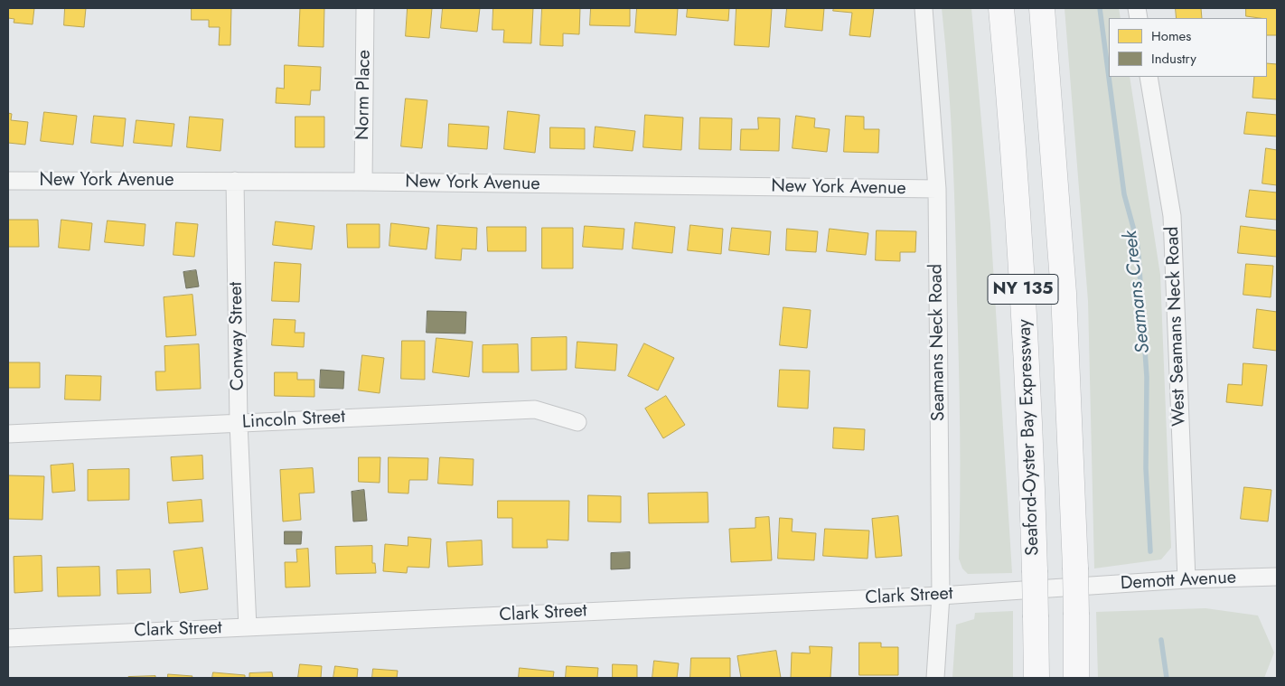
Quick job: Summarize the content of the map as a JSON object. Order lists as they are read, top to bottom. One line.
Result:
{"streets":{"highway":["NY 135","Seaford-Oyster Bay Expressway"],"street":["Norm Place","New York Avenue","West Seamans Neck Road","Conway Street","Seamans Neck Road","Lincoln Street","Demott Avenue","Clark Street"]},"crossings":[["Norm Place","New York Avenue"],["New York Avenue","Conway Street"],["New York Avenue","Seamans Neck Road"],["NY 135","Demott Avenue"],["NY 135","Clark Street"],["West Seamans Neck Road","Demott Avenue"],["Conway Street","Lincoln Street"],["Conway Street","Clark Street"],["Seamans Neck Road","Clark Street"],["Demott Avenue","Clark Street"]],"water":["Seamans Creek"],"legend":["Homes","Industry"]}
